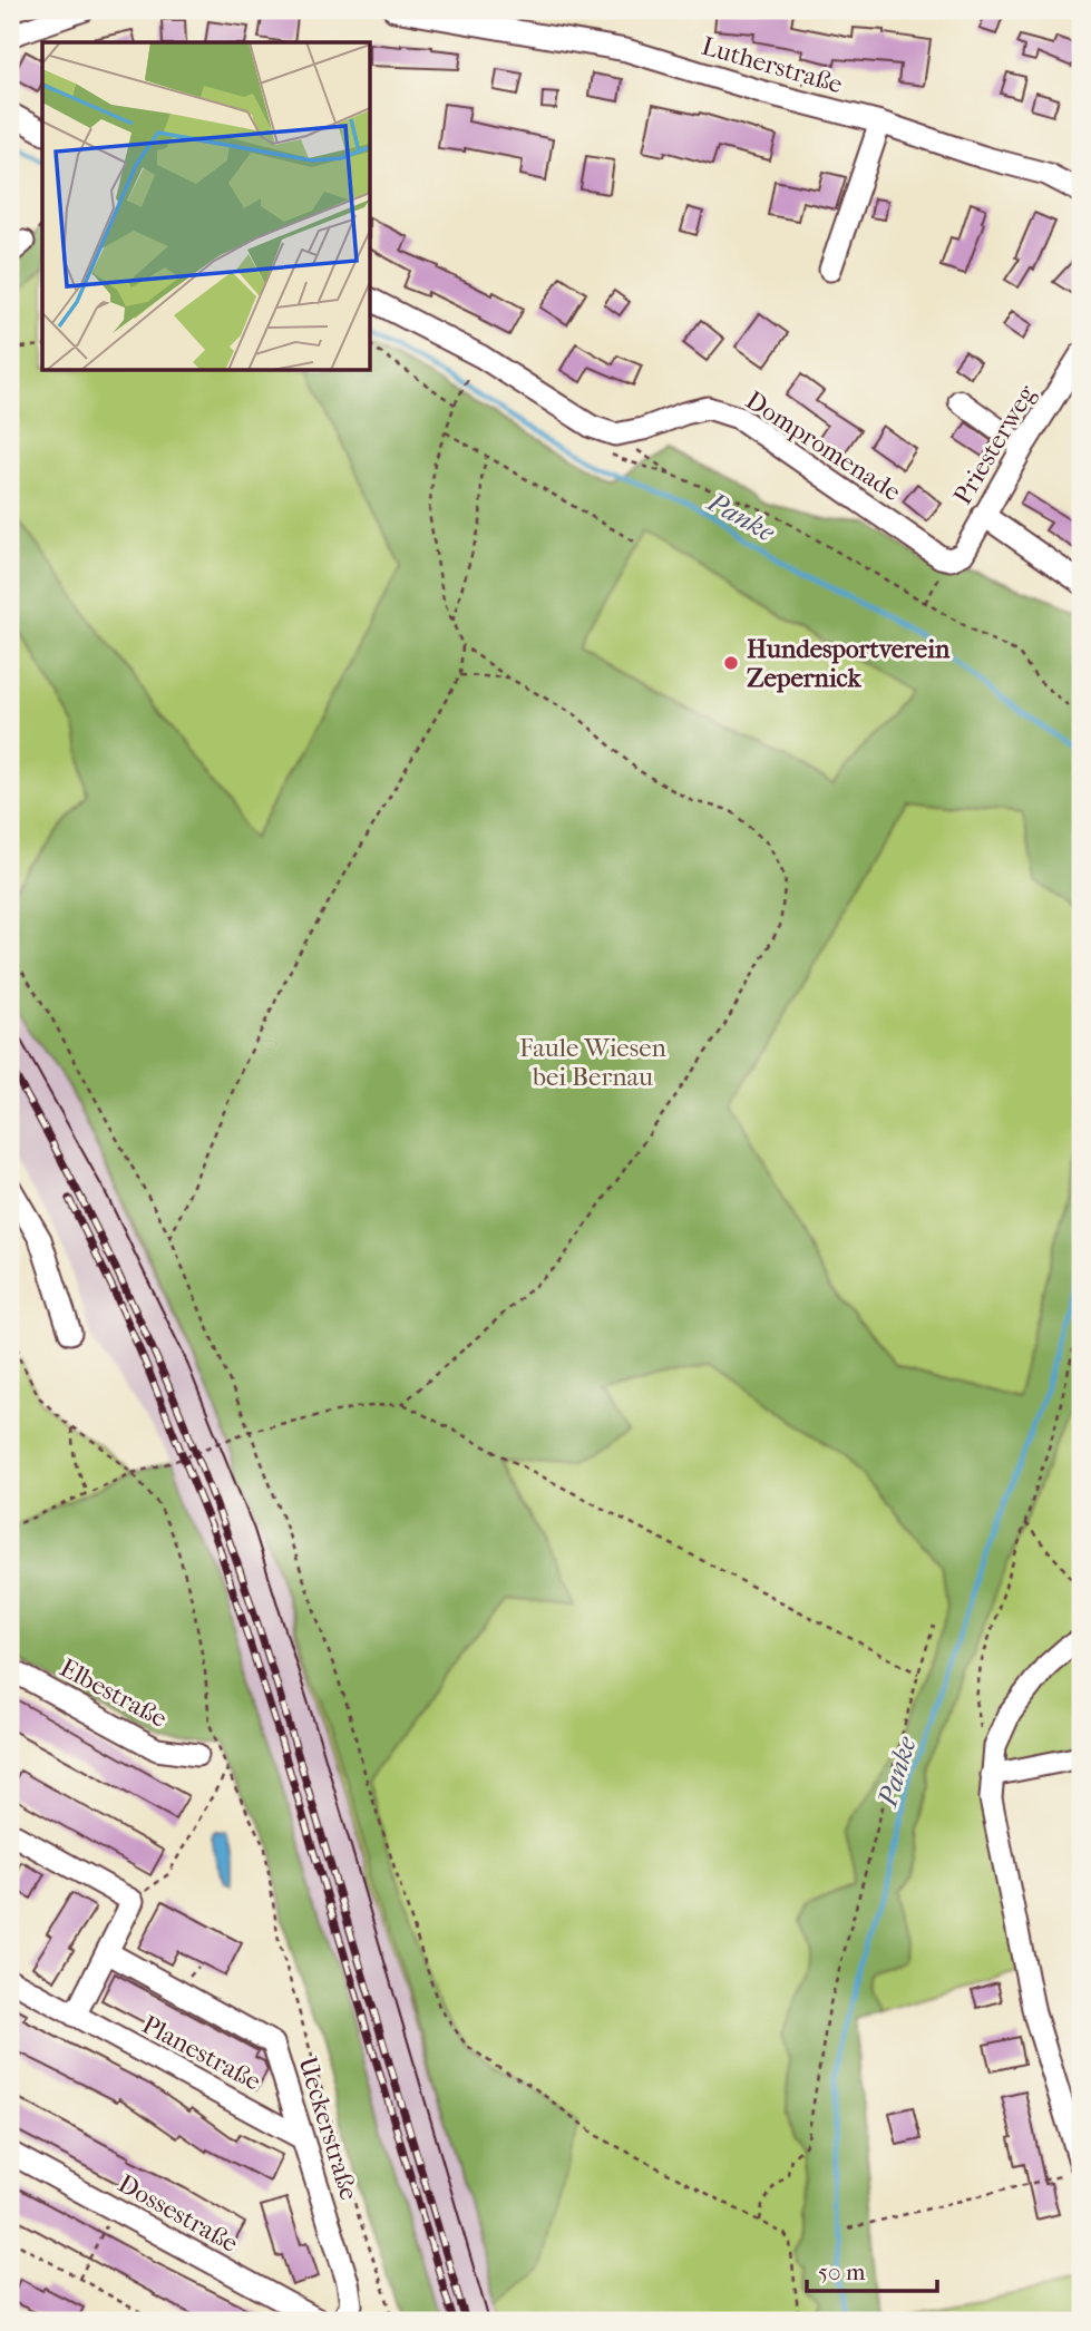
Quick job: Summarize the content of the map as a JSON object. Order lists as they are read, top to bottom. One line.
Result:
{"streets":{"street":["Lutherstraße","Priesterweg","Dompromenade","Elbestraße","Planestraße","Ueckerstraße","Dossestraße"]},"crossings":[["Priesterweg","Dompromenade"],["Planestraße","Ueckerstraße"]],"water":["Panke"],"parks":["Faule Wiesen bei Bernau"],"places":["Hundesportverein Zepernick"],"scale_bar":"50 m"}
